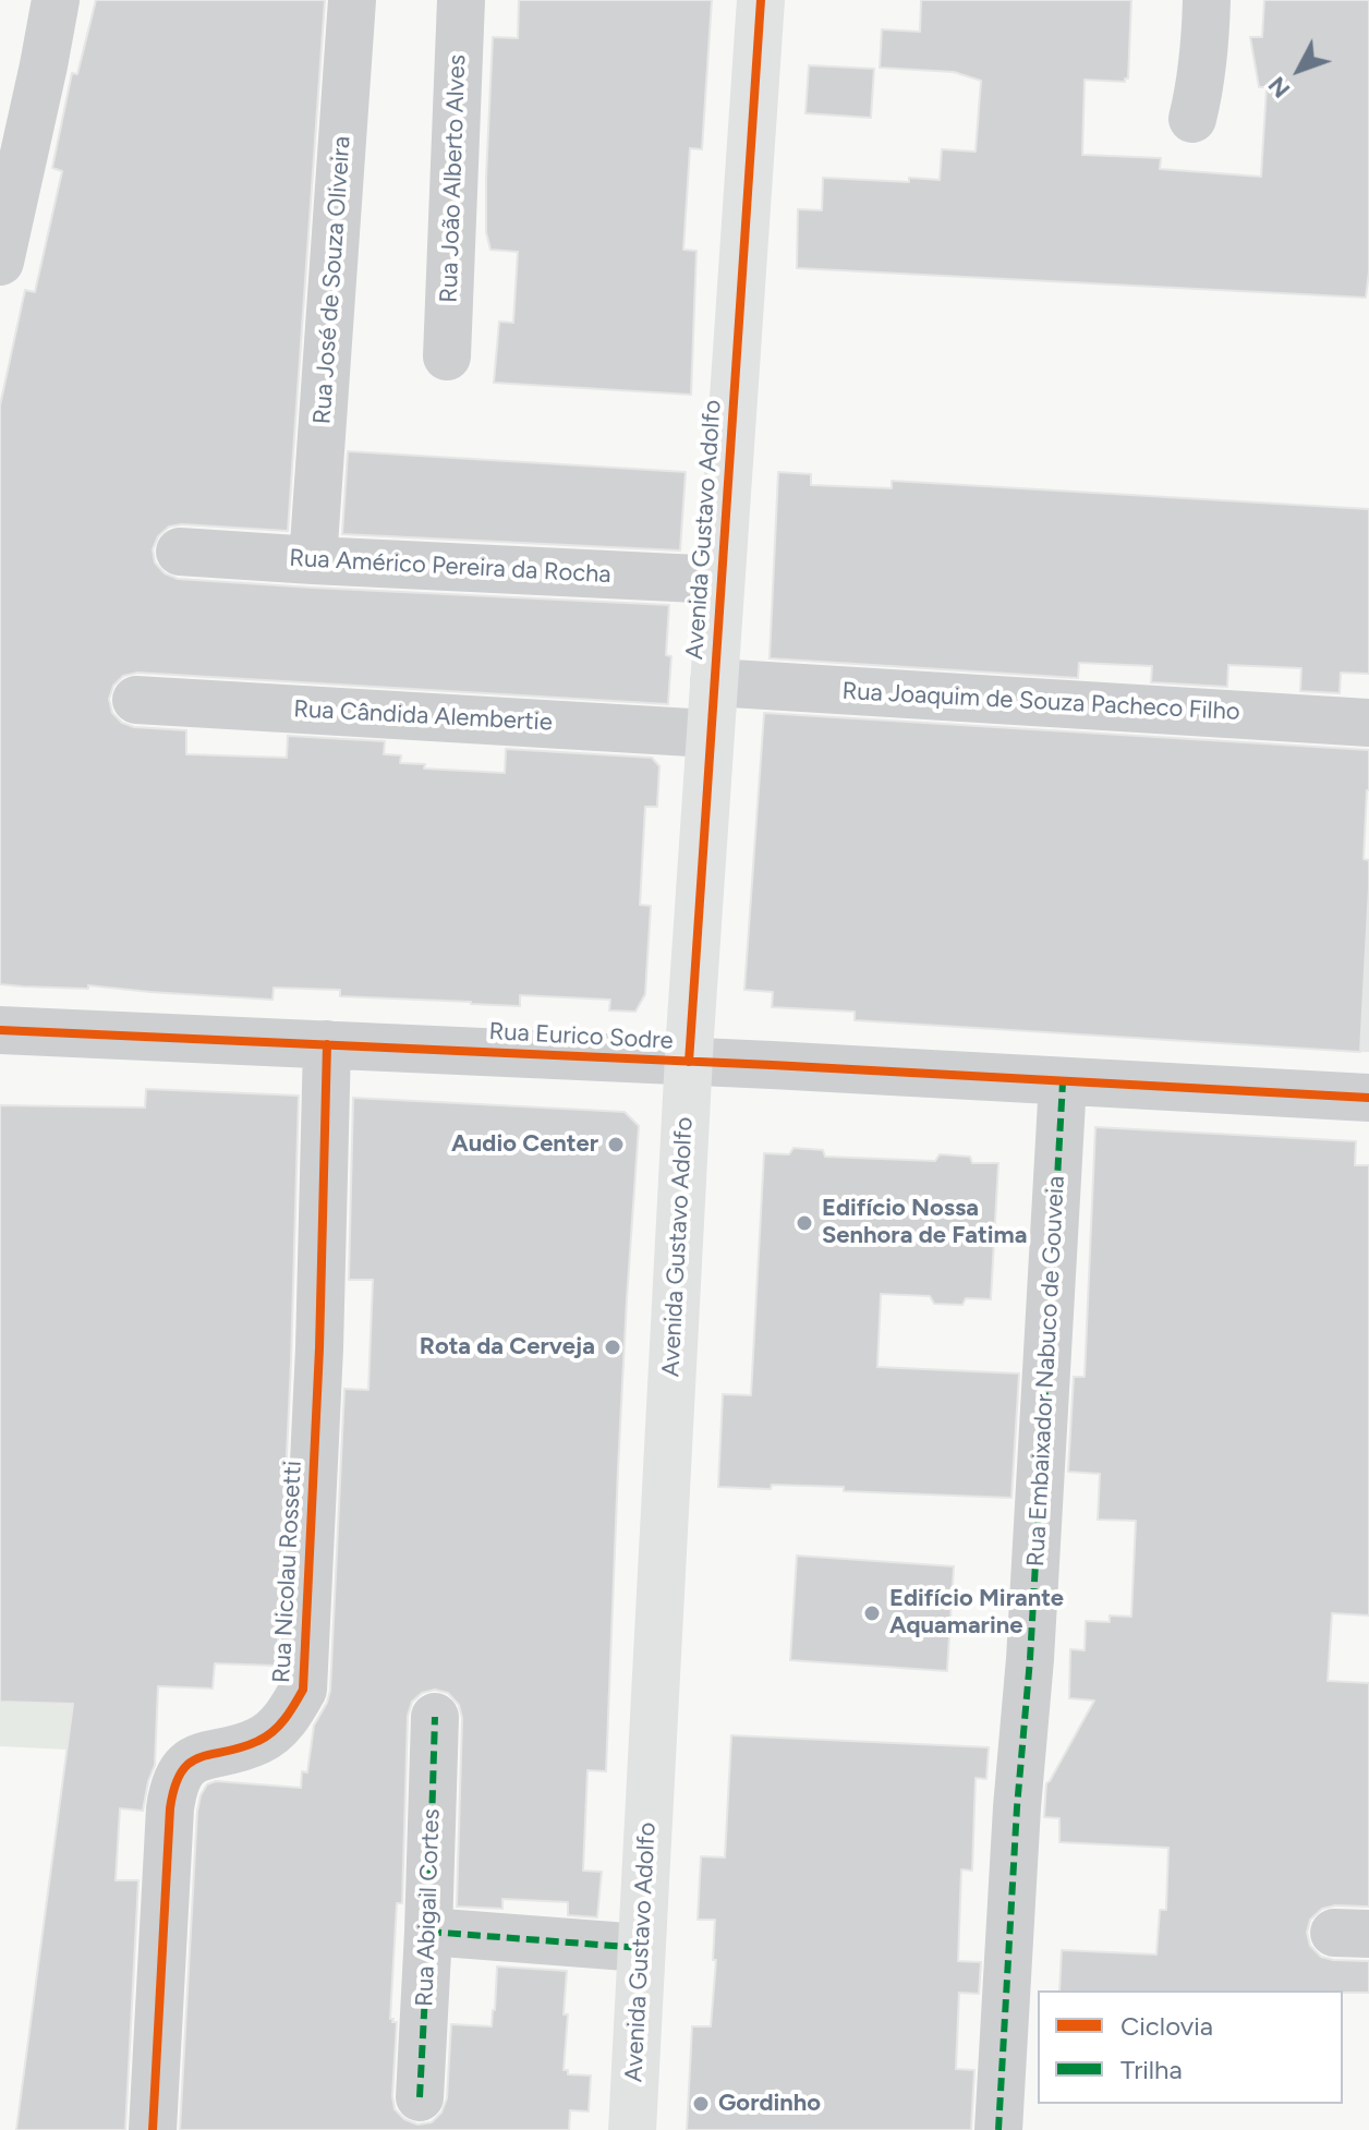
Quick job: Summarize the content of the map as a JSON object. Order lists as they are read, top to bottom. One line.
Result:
{"streets":{"main road":["Avenida Gustavo Adolfo"],"street":["Rua João Alberto Alves","Rua José de Souza Oliveira","Rua Américo Pereira da Rocha","Rua Joaquim de Souza Pacheco Filho","Rua Cândida Alembertie","Rua Eurico Sodre","Rua Embaixador Nabuco de Gouveia","Rua Nicolau Rossetti","Rua Abigail Cortes"]},"crossings":[["Rua José de Souza Oliveira","Rua Américo Pereira da Rocha"],["Avenida Gustavo Adolfo","Rua Américo Pereira da Rocha"],["Avenida Gustavo Adolfo","Rua Joaquim de Souza Pacheco Filho"],["Avenida Gustavo Adolfo","Rua Cândida Alembertie"],["Avenida Gustavo Adolfo","Rua Eurico Sodre"],["Rua Eurico Sodre","Rua Embaixador Nabuco de Gouveia"],["Rua Eurico Sodre","Rua Nicolau Rossetti"]],"places":["Audio Center","Edifício Nossa Senhora de Fatima","Rota da Cerveja","Edifício Mirante Aquamarine","Gordinho"],"legend":["Ciclovia","Trilha"],"north":"bottom left"}
